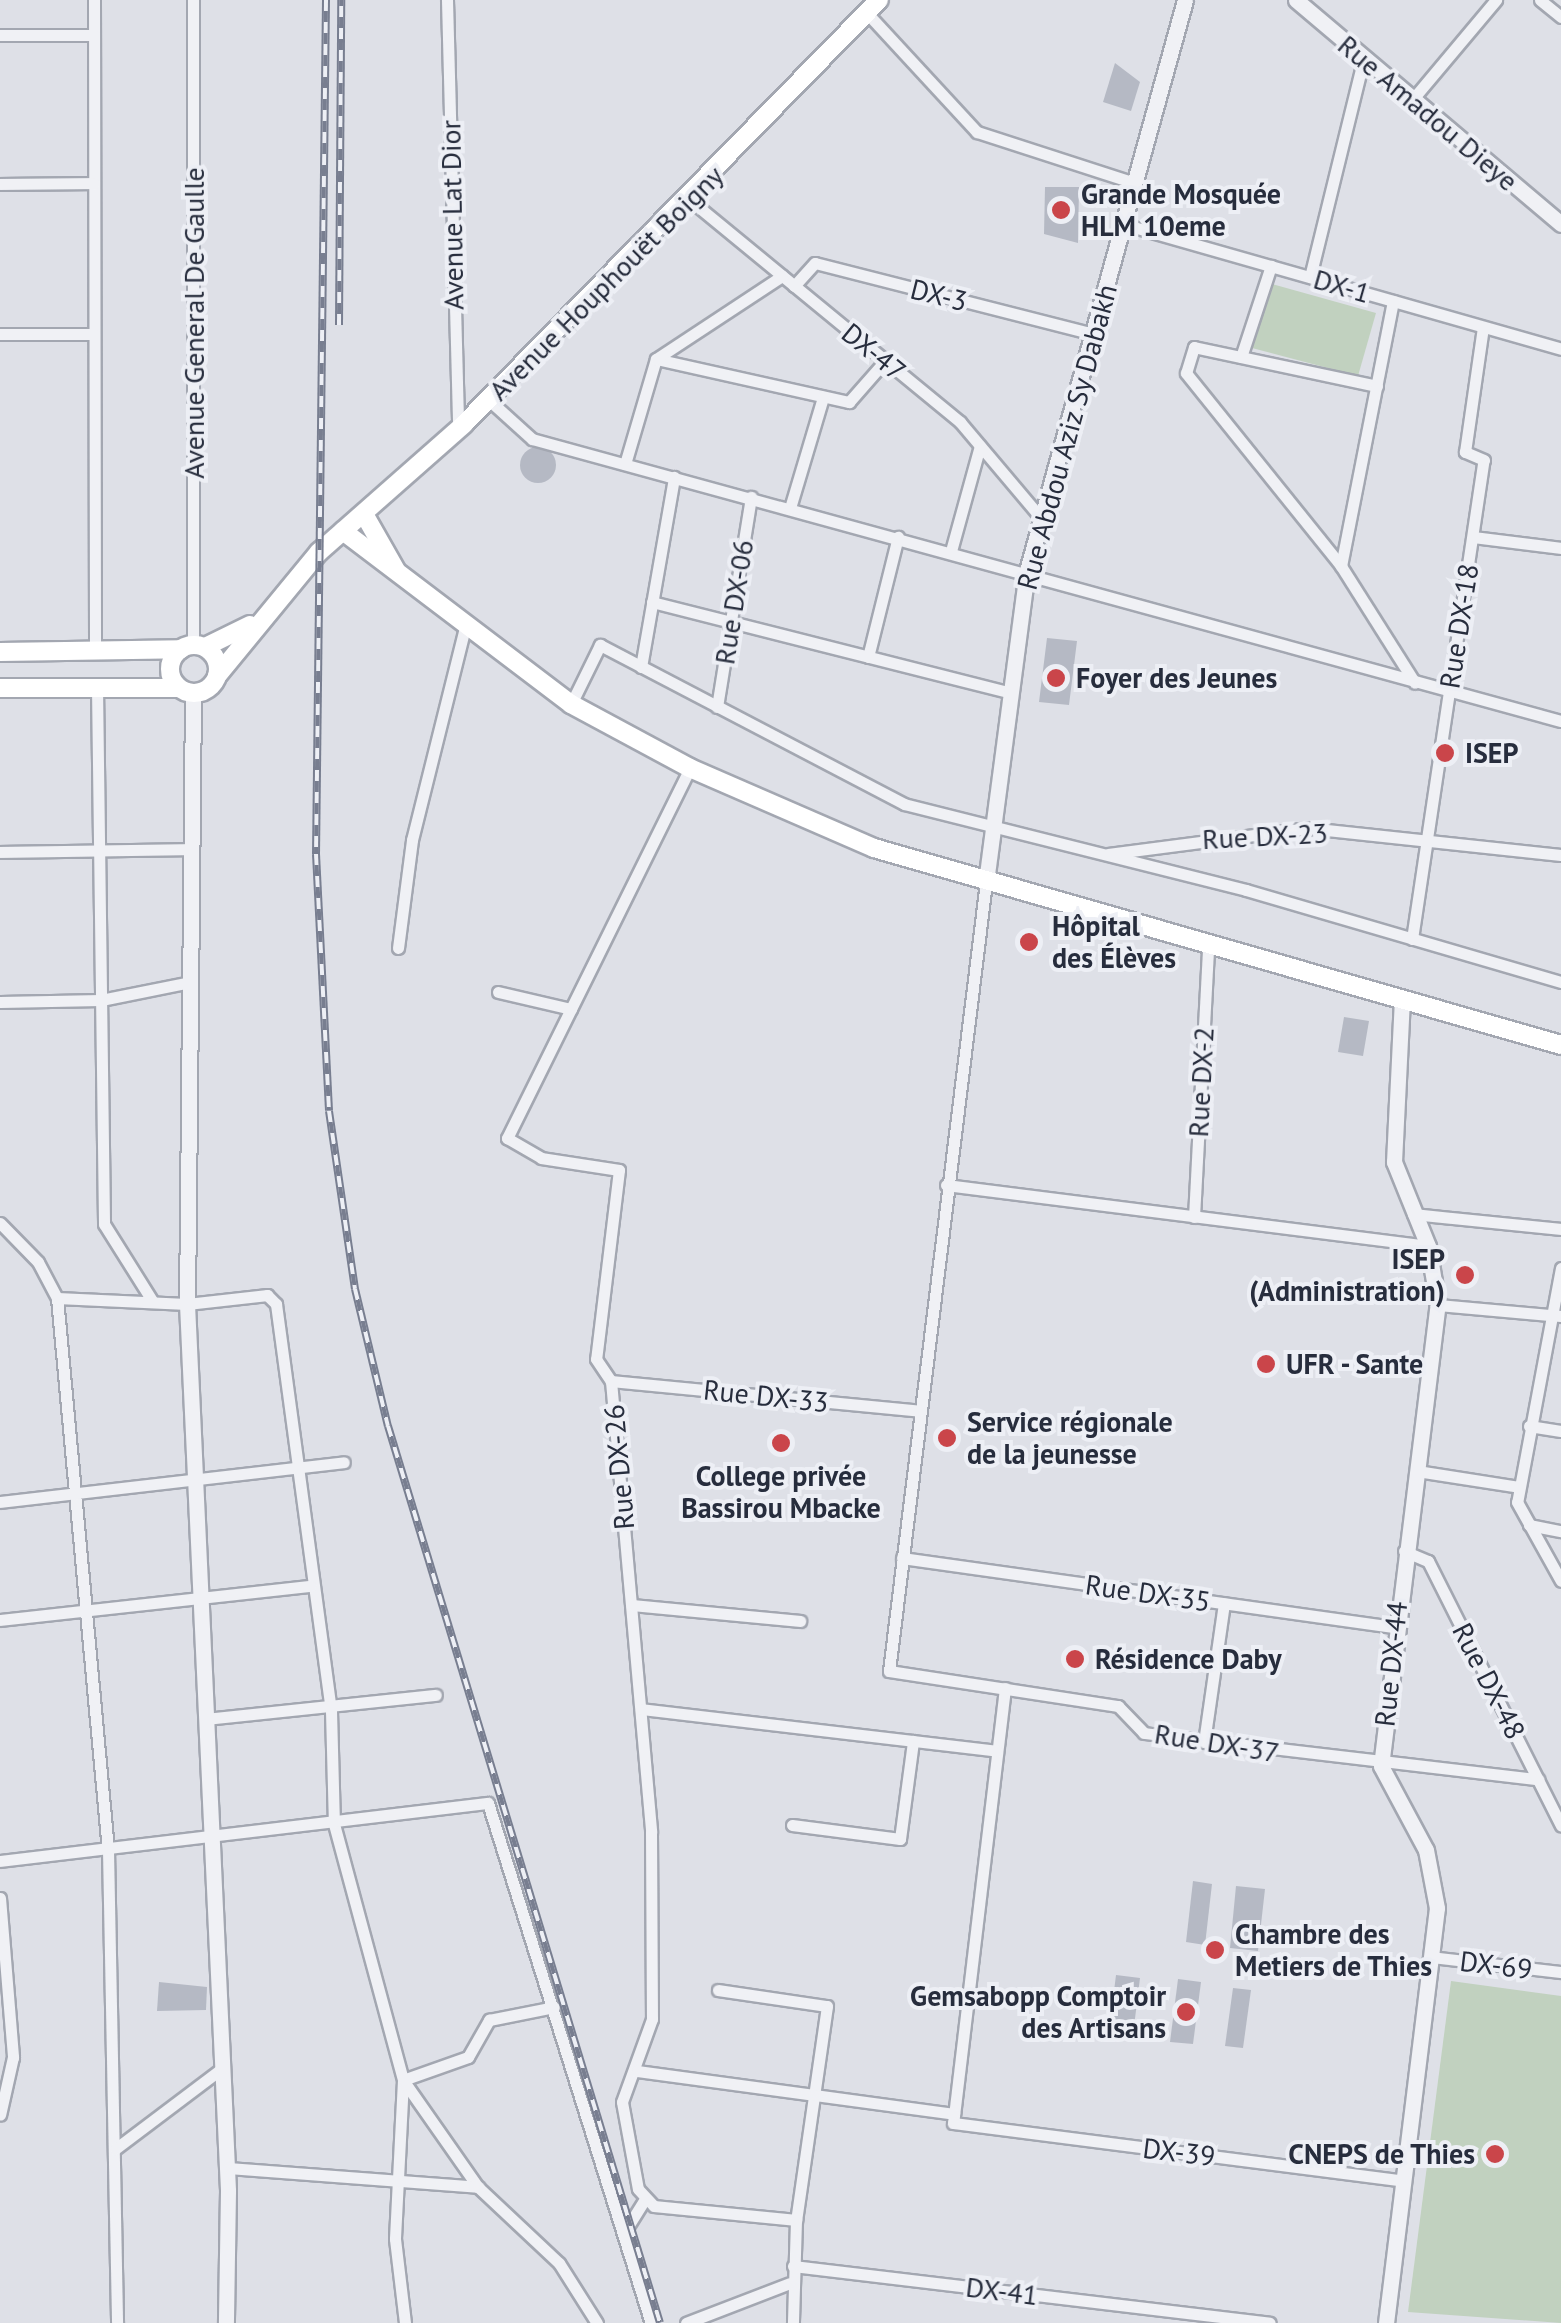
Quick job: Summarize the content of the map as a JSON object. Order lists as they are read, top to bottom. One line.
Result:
{"streets":{"main road":["Avenue Houphouët Boigny"],"street":["Rue Amadou Dieye","Avenue Lat Dior","DX-1","DX-3","Avenue General De Gaulle","DX-47","Rue Abdou Aziz Sy Dabakh","Rue DX-06","Rue DX-18","Rue DX-23","Rue DX-2","Rue DX-33","Rue DX-26","Rue DX-35","Rue DX-44","Rue DX-48","Rue DX-37","DX-69","DX-39","DX-41"]},"crossings":[["Avenue Lat Dior","Avenue Houphouët Boigny"],["Avenue Houphouët Boigny","DX-47"],["DX-1","Rue Abdou Aziz Sy Dabakh"],["DX-1","Rue DX-18"],["DX-3","DX-47"],["DX-3","Rue Abdou Aziz Sy Dabakh"],["DX-47","Rue Abdou Aziz Sy Dabakh"],["Rue DX-18","Rue DX-23"],["Rue DX-33","Rue DX-26"],["Rue DX-26","DX-39"],["Rue DX-35","Rue DX-44"],["Rue DX-35","Rue DX-37"],["Rue DX-44","Rue DX-48"],["Rue DX-44","Rue DX-37"],["Rue DX-44","DX-69"],["Rue DX-44","DX-39"],["Rue DX-48","Rue DX-37"]],"places":["Grande Mosquée HLM 10eme","Foyer des Jeunes","ISEP","Hôpital des Élèves","ISEP (Administration)","UFR - Sante","Service régionale de la jeunesse","College privée Bassirou Mbacke","Résidence Daby","Chambre des Metiers de Thies","Gemsabopp Comptoir des Artisans","CNEPS de Thies"]}
